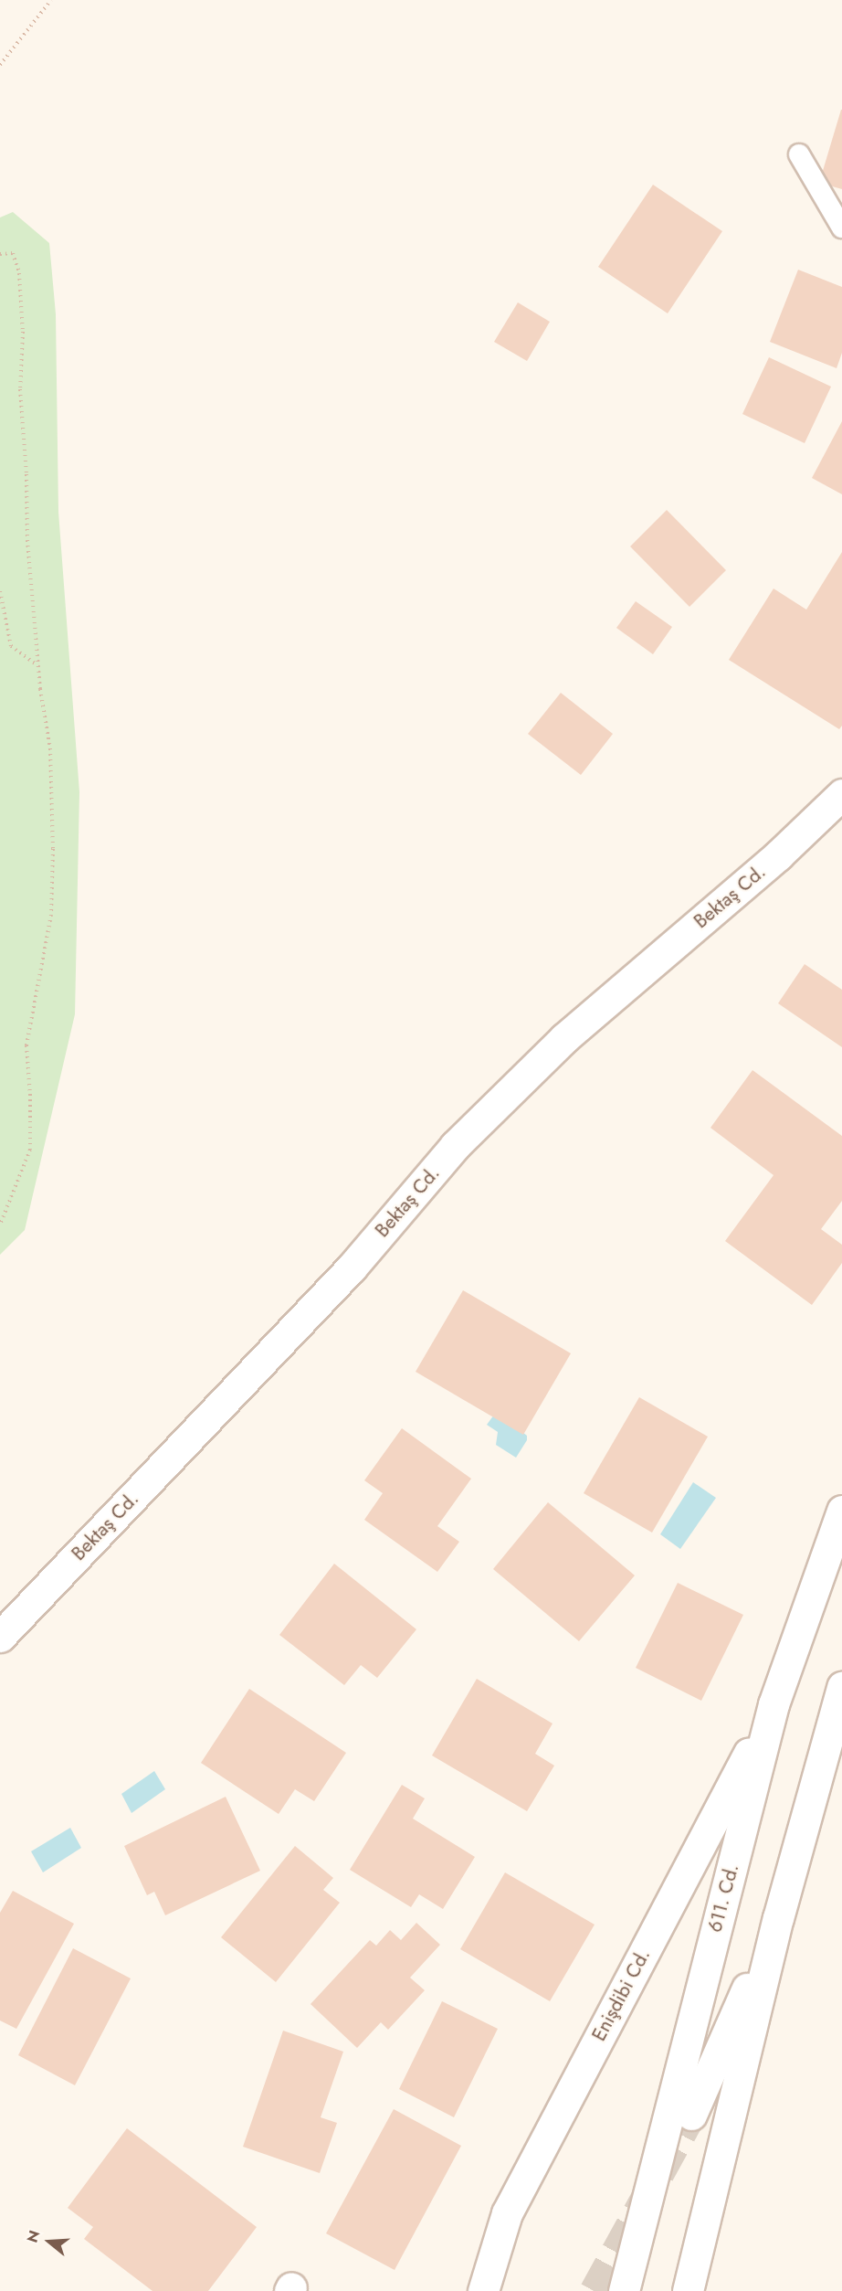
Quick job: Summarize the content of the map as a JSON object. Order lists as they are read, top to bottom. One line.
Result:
{"streets":{"street":["Bektaş Cd.","611. Cd.","Enişdibi Cd."]},"crossings":[["611. Cd.","Enişdibi Cd."]],"north":"left"}
